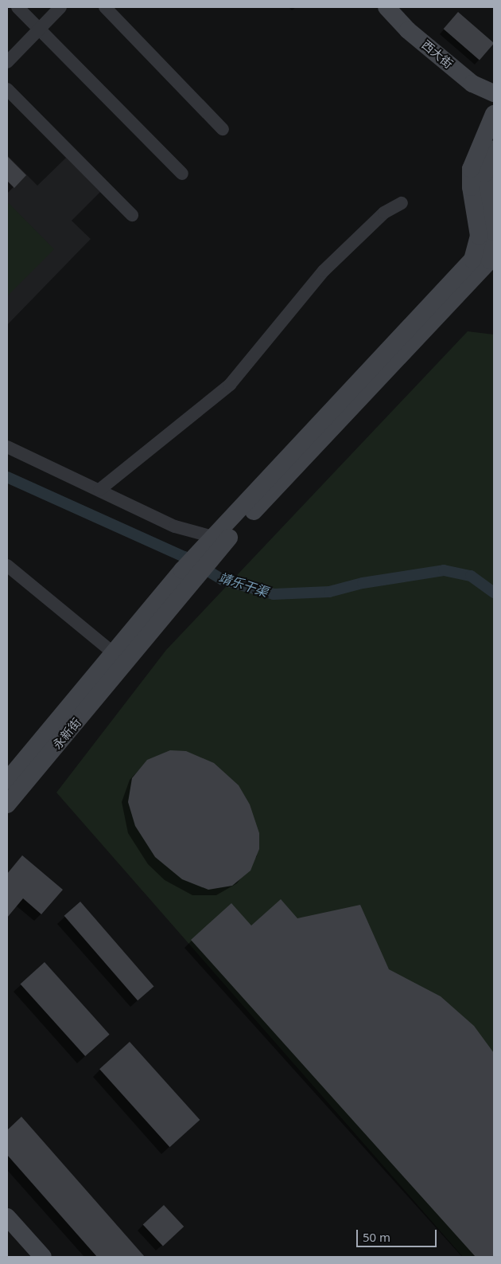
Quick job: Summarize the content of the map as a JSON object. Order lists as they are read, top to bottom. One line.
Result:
{"streets":{"street":["西大街","永新街"]},"water":["靖乐干渠"],"scale_bar":"50 m"}
